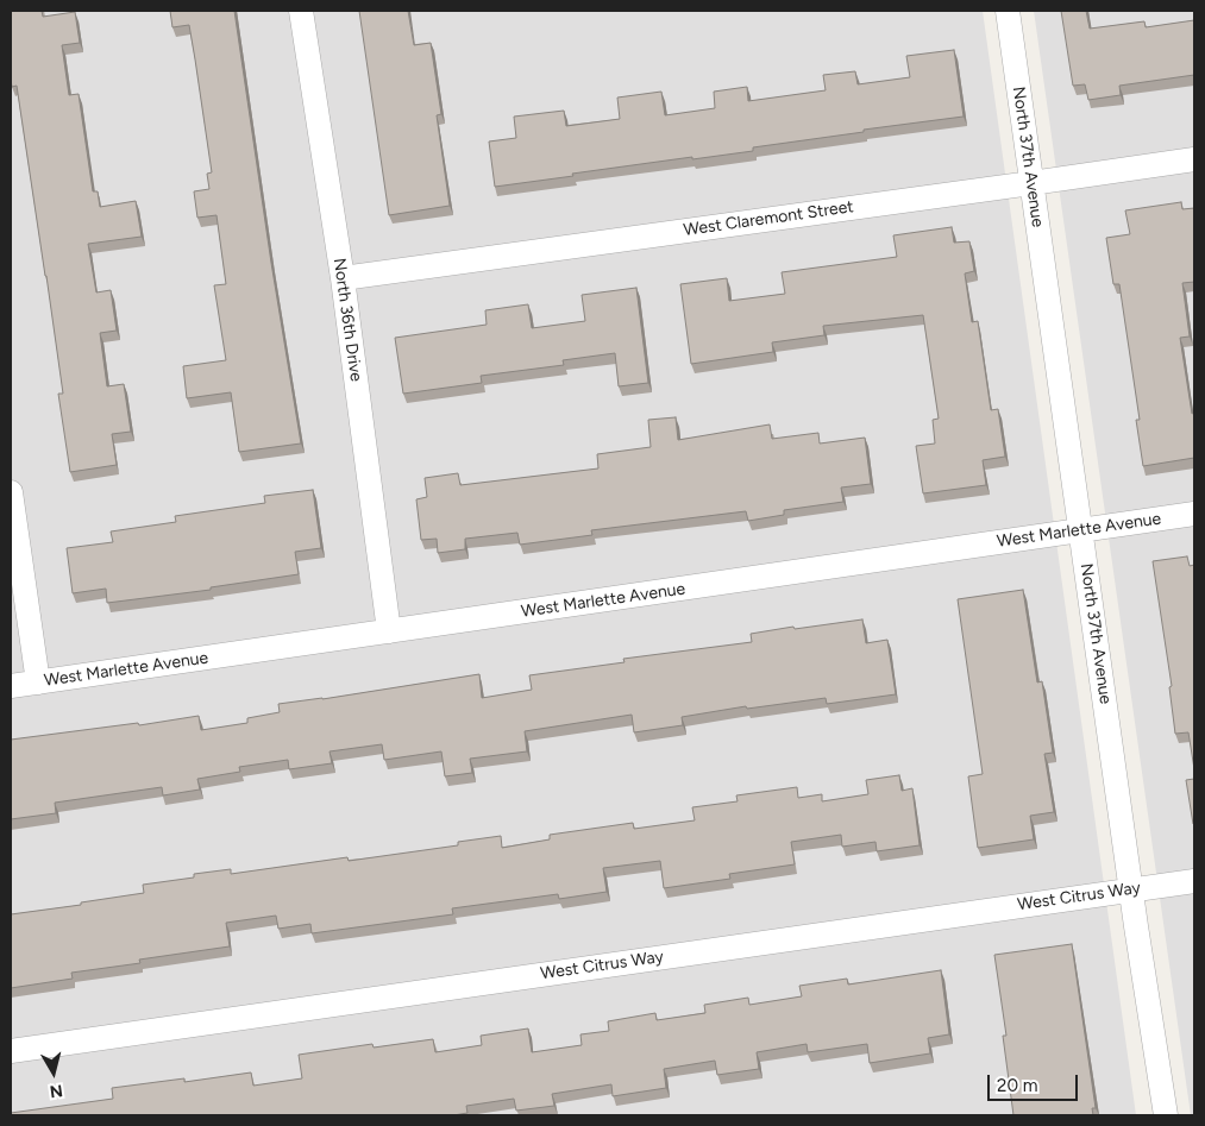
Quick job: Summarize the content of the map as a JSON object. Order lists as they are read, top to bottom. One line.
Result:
{"streets":{"street":["North 37th Avenue","West Claremont Street","North 36th Drive","West Marlette Avenue","West Citrus Way"]},"crossings":[["North 37th Avenue","West Claremont Street"],["North 37th Avenue","West Marlette Avenue"],["North 37th Avenue","West Citrus Way"],["West Claremont Street","North 36th Drive"],["North 36th Drive","West Marlette Avenue"]],"scale_bar":"20 m","north":"bottom"}
